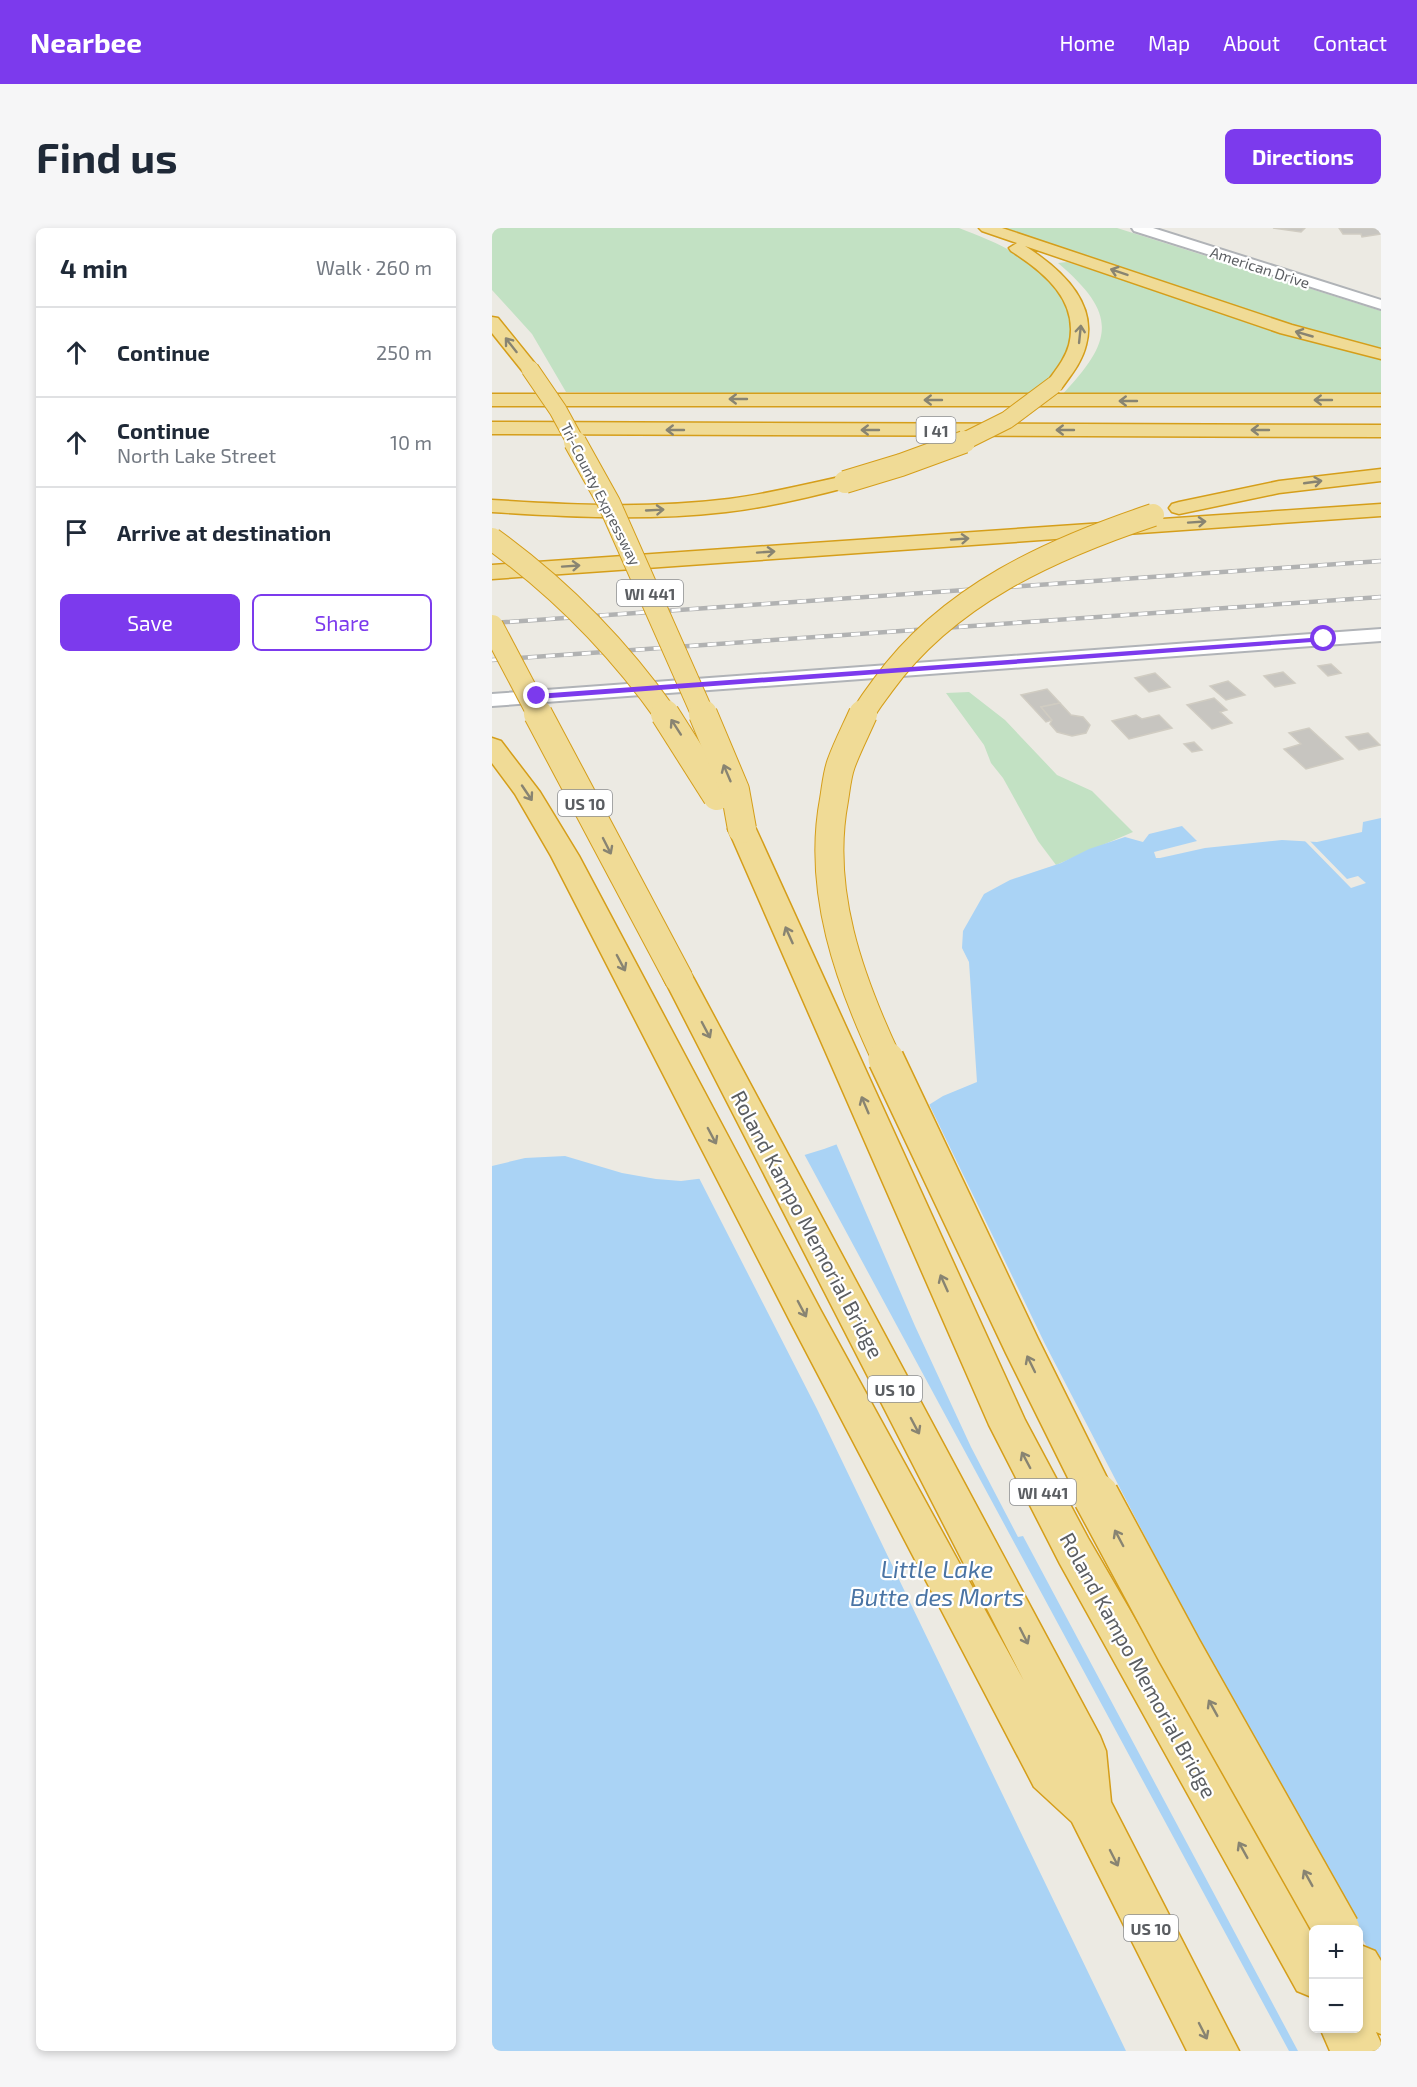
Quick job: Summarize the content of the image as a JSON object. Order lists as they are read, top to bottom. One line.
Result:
{"streets":{"highway":["I 41","Tri-County Expressway","WI 441","US 10","Roland Kampo Memorial Bridge"],"street":["American Drive"]},"crossings":[["Tri-County Expressway","Roland Kampo Memorial Bridge"]],"water":["Little Lake Butte des Morts"],"page":{"header":"Nearbee","nav":["Home","Map","About","Contact"],"buttons":["Directions",["Save","Share"]],"title":"Find us","heading":["4 min","Walk · 260 m"],"list":[["Continue","250 m"],["Continue","North Lake Street","10 m"],"Arrive at destination"],"map_buttons":["+","−"]}}
